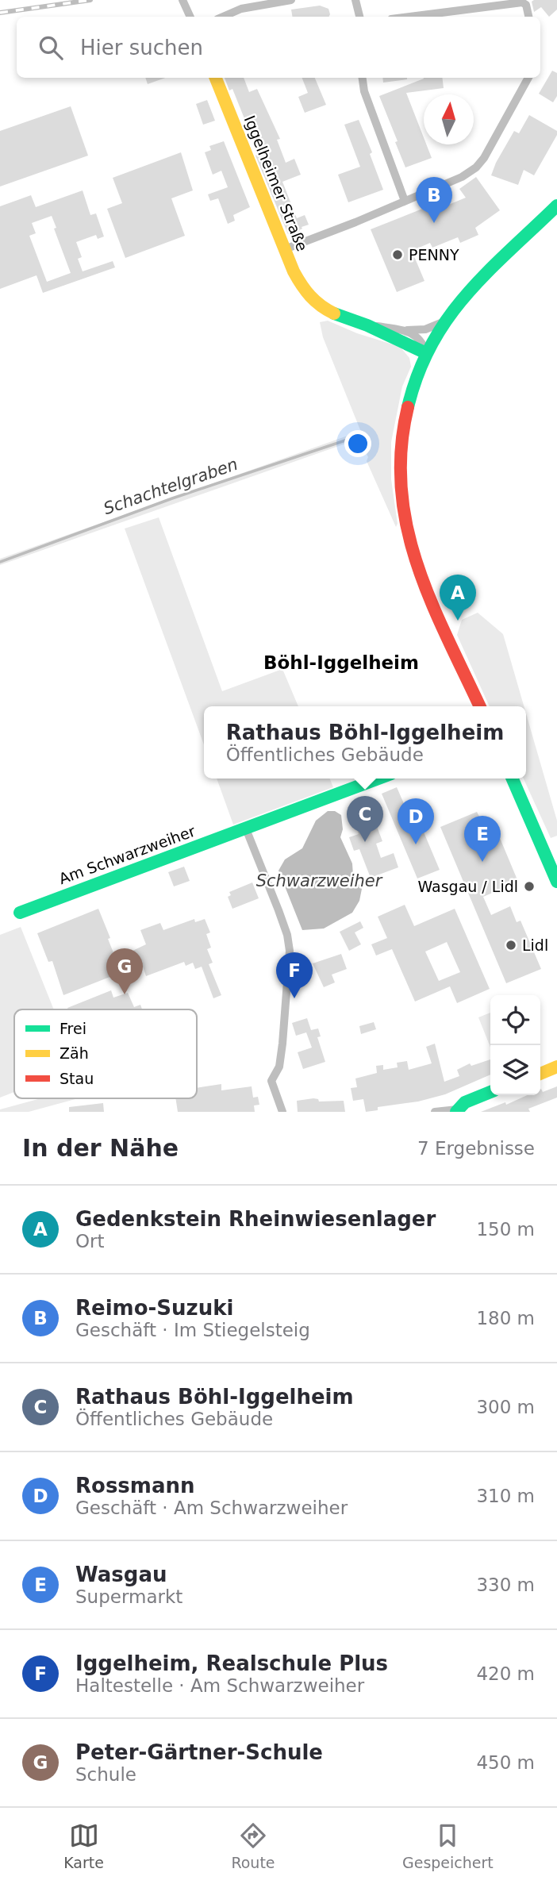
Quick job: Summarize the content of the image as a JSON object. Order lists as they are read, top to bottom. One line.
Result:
{"streets":{"street":["Iggelheimer Straße","Am Schwarzweiher"]},"districts":["Böhl-Iggelheim"],"water":["Schachtelgraben","Schwarzweiher"],"places":["PENNY","Wasgau / Lidl","Lidl"],"legend":["Frei","Zäh","Stau"],"north":"top","page":{"search":"Hier suchen","pins":["B","A","C","D","E","G","F"],"popup":["Rathaus Böhl-Iggelheim","Öffentliches Gebäude"],"heading":["In der Nähe","7 Ergebnisse"],"list":[{"mark":"A","name":"Gedenkstein Rheinwiesenlager","note":"Ort","value":"150 m"},{"mark":"B","name":"Reimo-Suzuki","note":"Geschäft · Im Stiegelsteig","value":"180 m"},{"mark":"C","name":"Rathaus Böhl-Iggelheim","note":"Öffentliches Gebäude","value":"300 m"},{"mark":"D","name":"Rossmann","note":"Geschäft · Am Schwarzweiher","value":"310 m"},{"mark":"E","name":"Wasgau","note":"Supermarkt","value":"330 m"},{"mark":"F","name":"Iggelheim, Realschule Plus","note":"Haltestelle · Am Schwarzweiher","value":"420 m"},{"mark":"G","name":"Peter-Gärtner-Schule","note":"Schule","value":"450 m"}],"nav":["Karte","Route","Gespeichert"]}}
